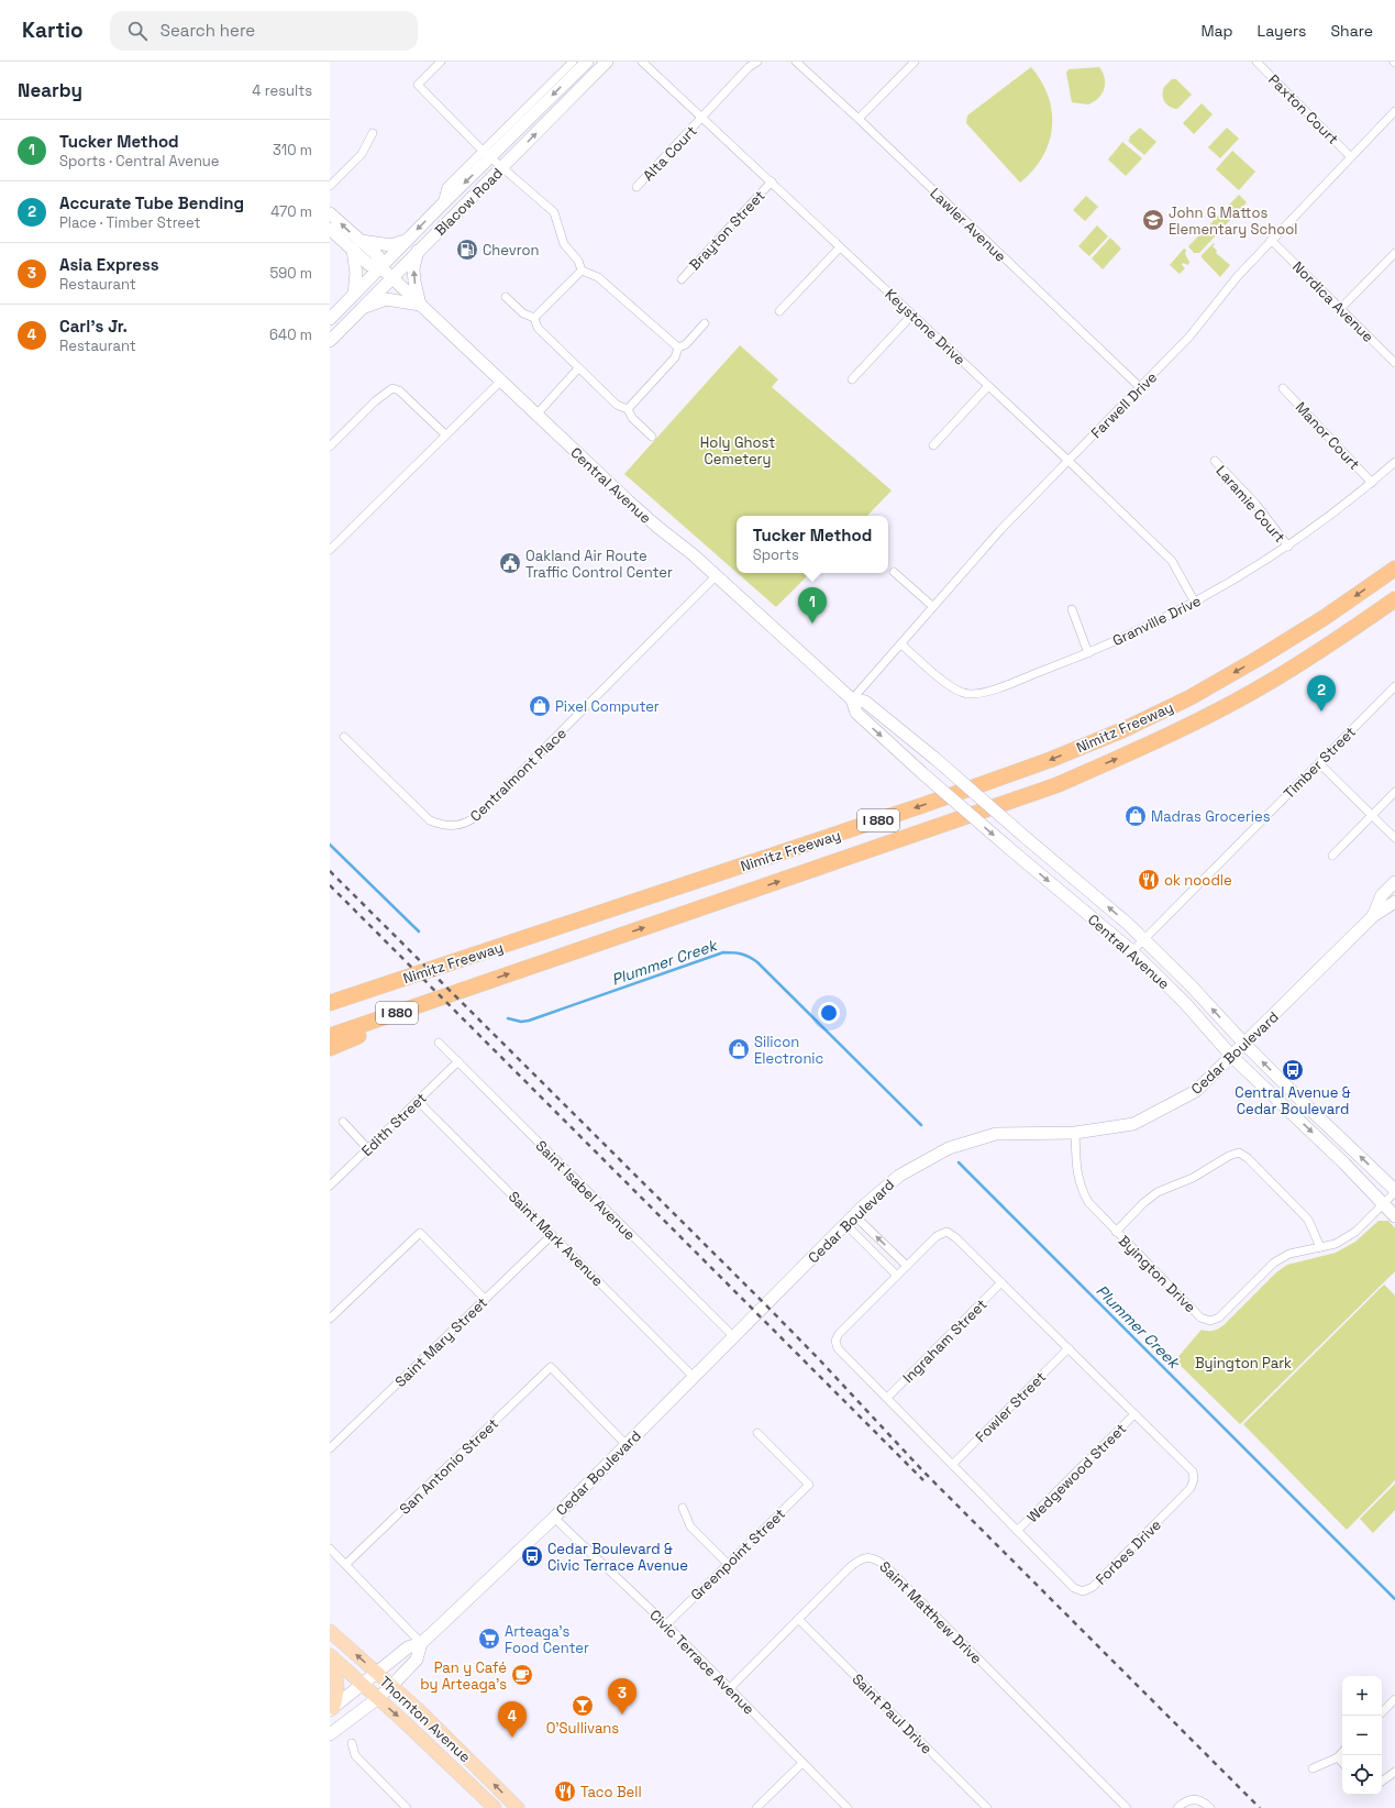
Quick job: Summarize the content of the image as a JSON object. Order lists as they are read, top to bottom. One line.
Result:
{"streets":{"highway":["Nimitz Freeway","I 880"],"main road":["Blacow Road","Central Avenue","Cedar Boulevard","Thornton Avenue"],"street":["Paxton Court","Alta Court","Lawler Avenue","Brayton Street","Nordica Avenue","Keystone Drive","Farwell Drive","Manor Court","Laramie Court","Granville Drive","Timber Street","Centralmont Place","Edith Street","Saint Isabel Avenue","Saint Mark Avenue","Byington Drive","Ingraham Street","Saint Mary Street","Fowler Street","San Antonio Street","Wedgewood Street","Forbes Drive","Greenpoint Street","Saint Matthew Drive","Civic Terrace Avenue","Saint Paul Drive"]},"crossings":[["Paxton Court","Farwell Drive"],["Alta Court","Keystone Drive"],["Blacow Road","Central Avenue"],["Lawler Avenue","Farwell Drive"],["Brayton Street","Keystone Drive"],["Nordica Avenue","Farwell Drive"],["Keystone Drive","Farwell Drive"],["Keystone Drive","Granville Drive"],["Farwell Drive","Central Avenue"],["Farwell Drive","Granville Drive"],["Manor Court","Granville Drive"],["Central Avenue","Timber Street"],["Central Avenue","Centralmont Place"],["Central Avenue","Cedar Boulevard"],["Central Avenue","Byington Drive"],["Laramie Court","Granville Drive"],["Cedar Boulevard","Saint Isabel Avenue"],["Cedar Boulevard","Saint Mark Avenue"],["Cedar Boulevard","Byington Drive"],["Cedar Boulevard","San Antonio Street"],["Cedar Boulevard","Civic Terrace Avenue"],["Cedar Boulevard","Thornton Avenue"],["Edith Street","Saint Isabel Avenue"],["Edith Street","Saint Mark Avenue"],["Saint Mark Avenue","Saint Mary Street"],["Ingraham Street","Forbes Drive"],["Fowler Street","Forbes Drive"],["Wedgewood Street","Forbes Drive"],["Greenpoint Street","Civic Terrace Avenue"],["Saint Matthew Drive","Civic Terrace Avenue"],["Saint Matthew Drive","Saint Paul Drive"]],"water":["Plummer Creek"],"parks":["Holy Ghost Cemetery","Byington Park"],"places":{"school or university":["John G Mattos Elementary School"],"fuel station":["Chevron"],"public building":["Oakland Air Route Traffic Control Center"],"shop":["Pixel Computer","Madras Groceries","Silicon Electronic"],"restaurant":["ok noodle","Taco Bell"],"bus stop":["Central Avenue & Cedar Boulevard","Cedar Boulevard & Civic Terrace Avenue"],"supermarket":["Arteaga's Food Center"],"cafe":["Pan y Café by Arteaga's"],"bar":["O'Sullivans"]},"page":{"header":"Kartio","search":"Search here","nav":["Map","Layers","Share"],"heading":["Nearby","4 results"],"list":[{"mark":"1","name":"Tucker Method","note":"Sports · Central Avenue","value":"310 m"},{"mark":"2","name":"Accurate Tube Bending","note":"Place · Timber Street","value":"470 m"},{"mark":"3","name":"Asia Express","note":"Restaurant","value":"590 m"},{"mark":"4","name":"Carl's Jr.","note":"Restaurant","value":"640 m"}],"popup":["Tucker Method","Sports"],"pins":["1","2","3","4"],"map_buttons":["+","−"]}}
